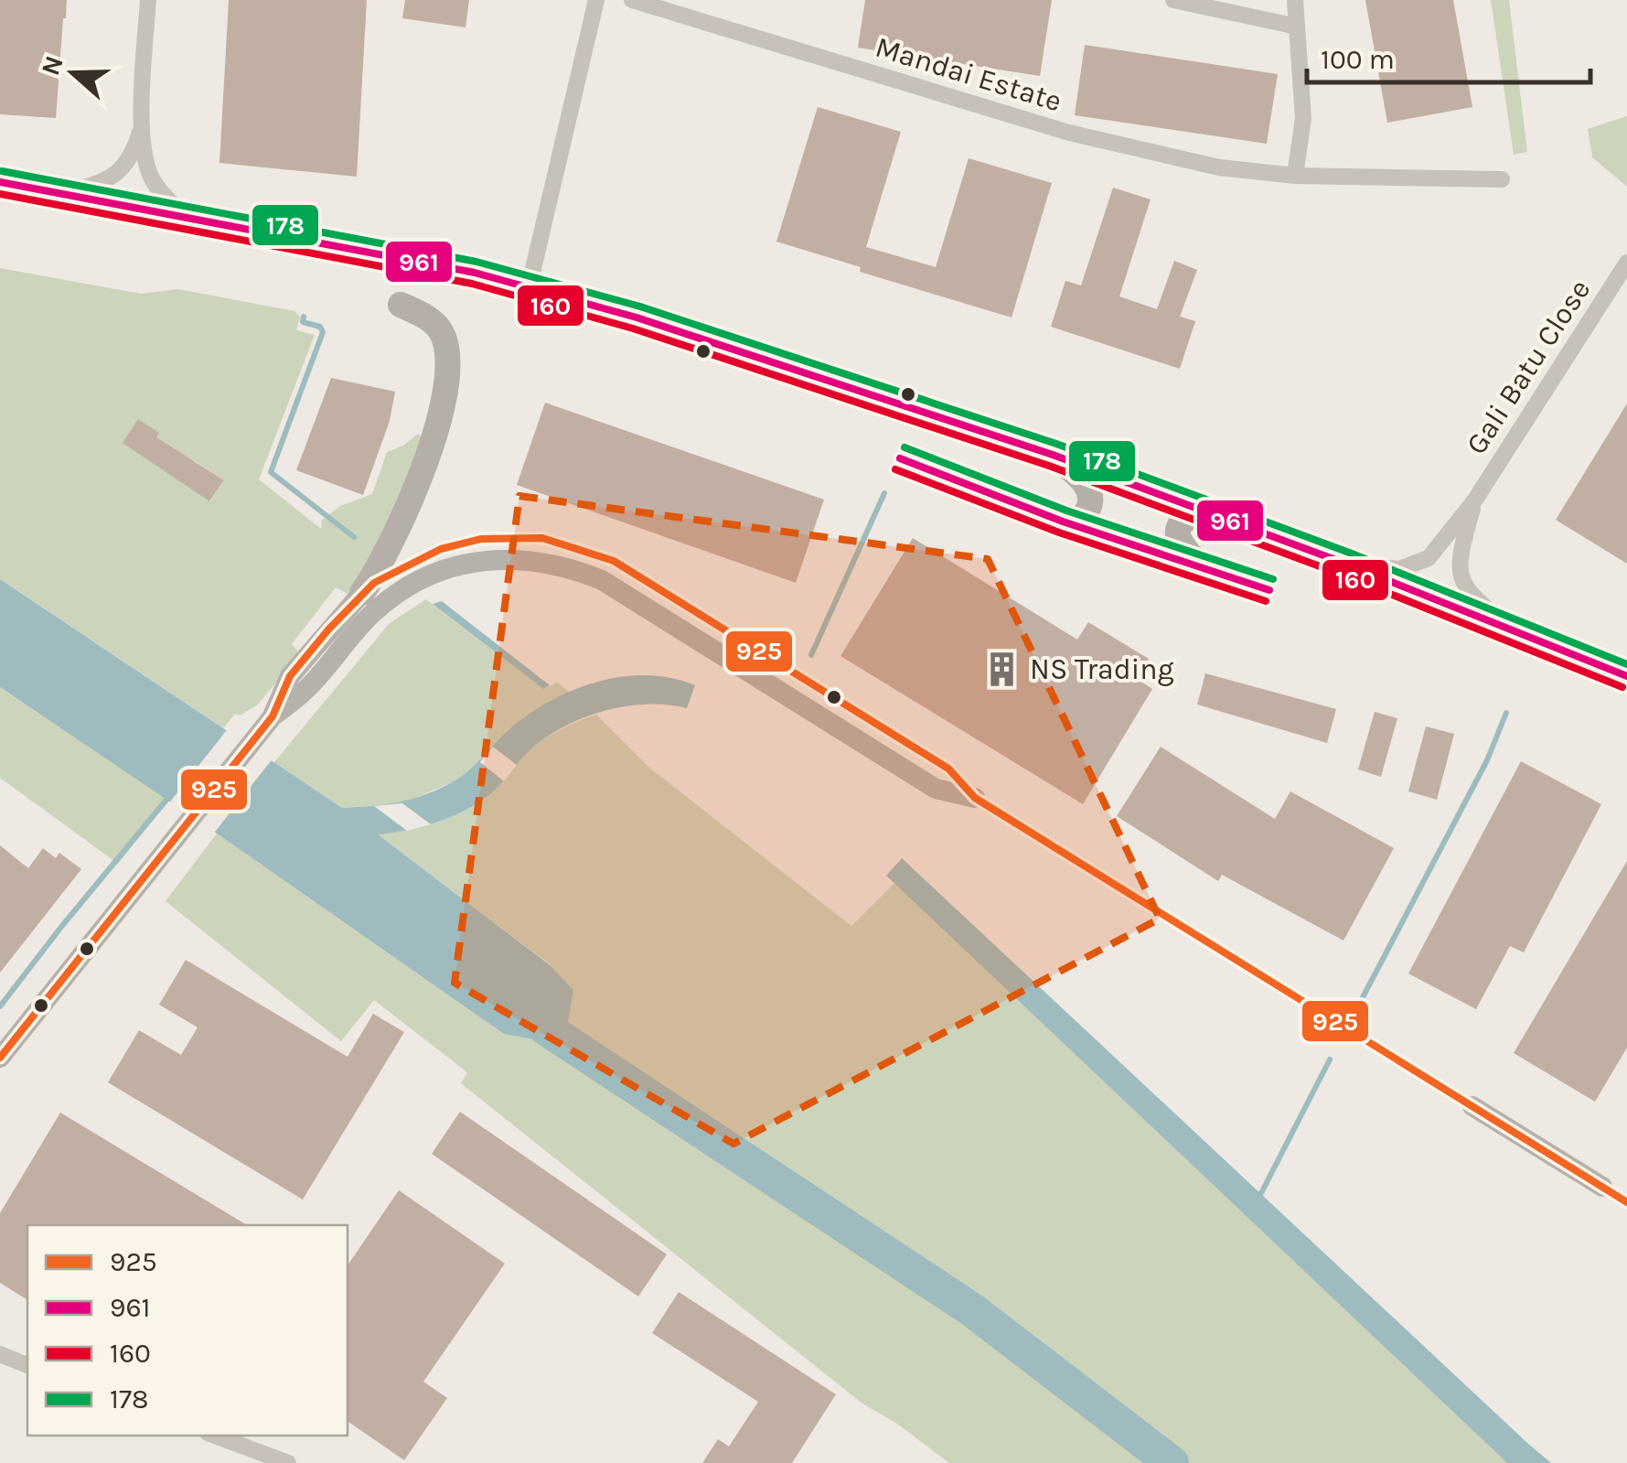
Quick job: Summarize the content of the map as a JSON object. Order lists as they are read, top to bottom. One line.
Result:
{"streets":{"street":["Mandai Estate","Gali Batu Close"]},"places":{"building":["NS Trading"]},"lines":["transit line 178","transit line 961","transit line 160","transit line 925"],"legend":["925","961","160","178"],"scale_bar":"100 m","north":"left"}
